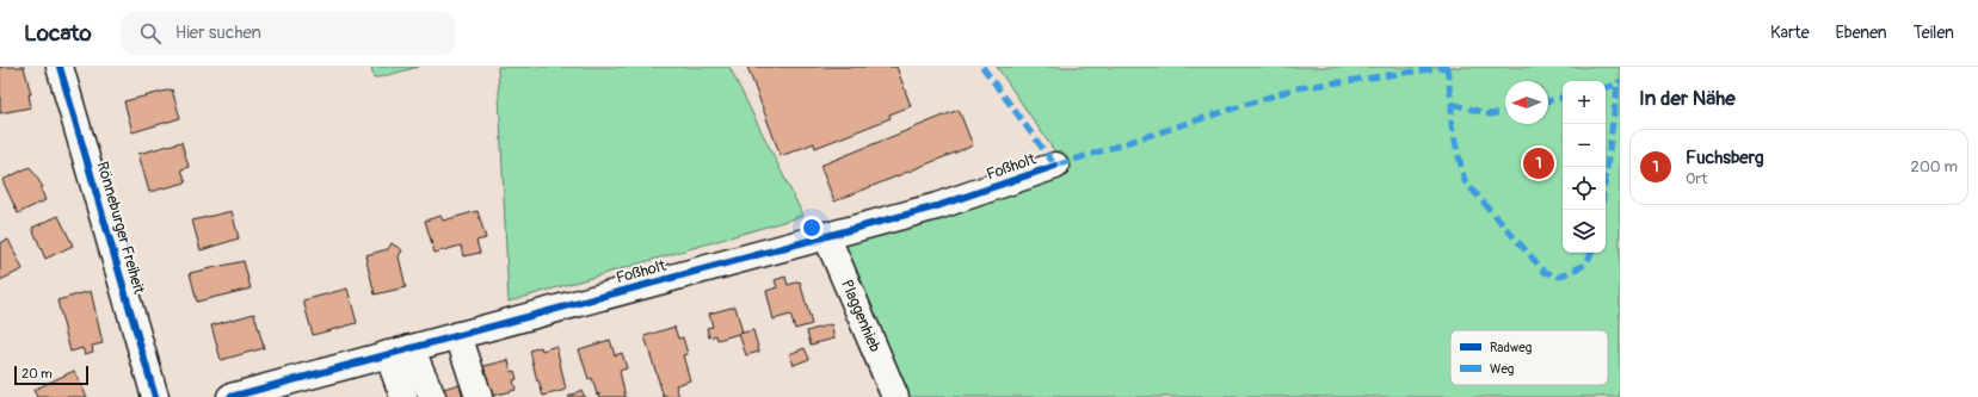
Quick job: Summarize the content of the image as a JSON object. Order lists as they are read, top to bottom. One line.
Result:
{"streets":{"street":["Foßholt","Rönneburger Freiheit","Plaggenhieb"]},"crossings":[["Foßholt","Plaggenhieb"]],"legend":["Radweg","Weg"],"scale_bar":"20 m","north":"left","page":{"header":"Locato","search":"Hier suchen","nav":["Karte","Ebenen","Teilen"],"heading":"In der Nähe","map_buttons":["+","−"],"list":[{"mark":"1","name":"Fuchsberg","note":"Ort","value":"200 m"}],"pins":"1","scale":"20 m"}}
